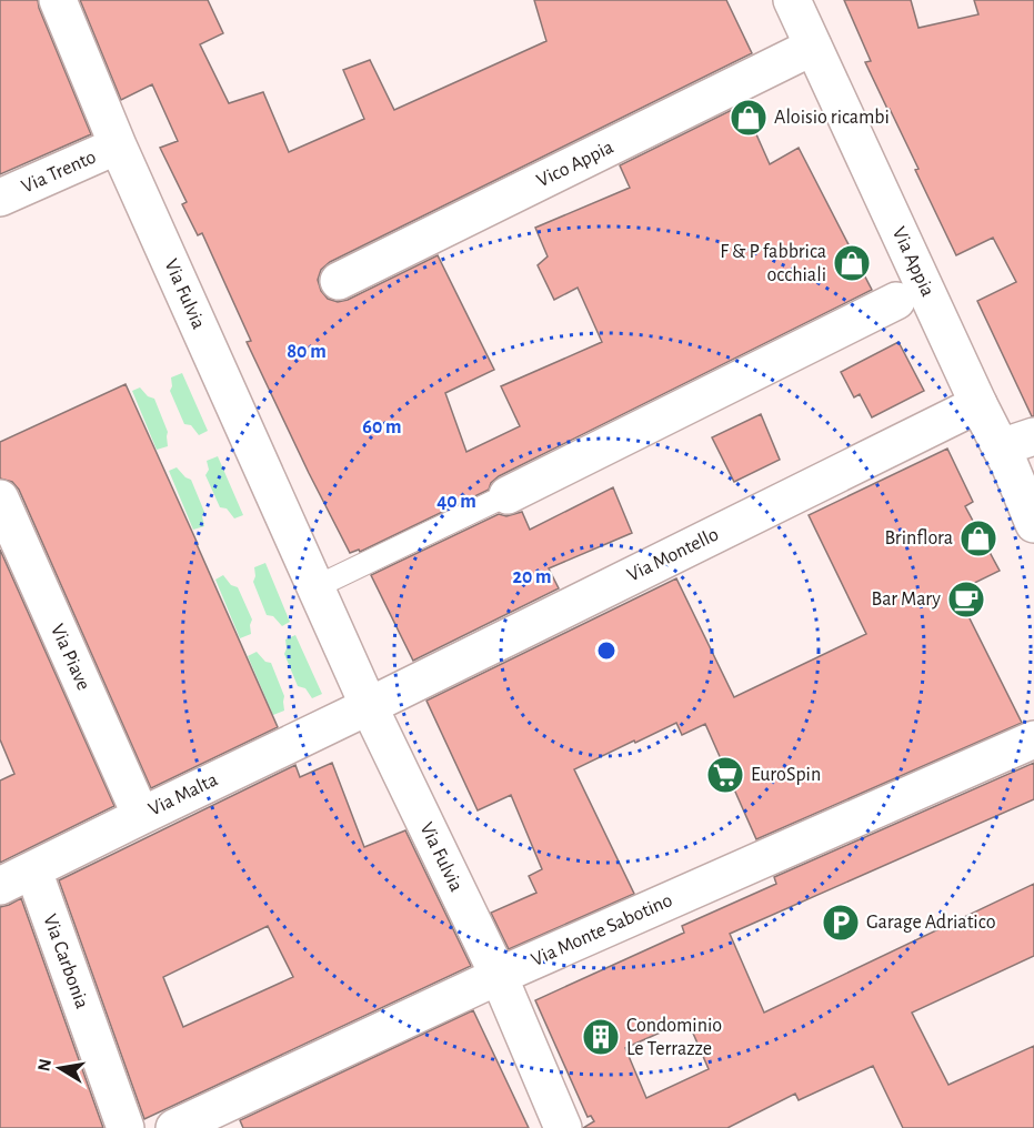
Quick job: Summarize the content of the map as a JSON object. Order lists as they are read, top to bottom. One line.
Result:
{"streets":{"street":["Vico Appia","Via Trento","Via Appia","Via Fulvia","Via Montello","Via Piave","Via Malta","Via Monte Sabotino","Via Carbonia"]},"crossings":[["Vico Appia","Via Appia"],["Via Trento","Via Fulvia"],["Via Appia","Via Montello"],["Via Fulvia","Via Montello"],["Via Fulvia","Via Malta"],["Via Fulvia","Via Monte Sabotino"],["Via Montello","Via Malta"],["Via Piave","Via Malta"],["Via Malta","Via Carbonia"]],"places":{"shop":["Aloisio ricambi","F & P fabbrica occhiali","Brinflora"],"cafe":["Bar Mary"],"supermarket":["EuroSpin"],"parking":["Garage Adriatico"],"building":["Condominio Le Terrazze"]},"north":"left","rings":["80 m","60 m","40 m","20 m"]}
